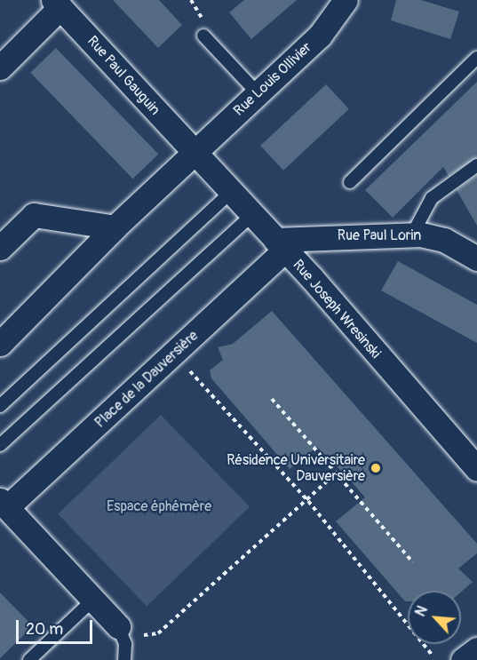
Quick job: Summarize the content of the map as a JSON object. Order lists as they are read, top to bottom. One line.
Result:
{"streets":{"street":["Rue Paul Gauguin","Rue Louis Ollivier","Rue Paul Lorin","Rue Joseph Wresinski","Place de la Dauversière"]},"crossings":[["Rue Paul Gauguin","Rue Louis Ollivier"],["Rue Paul Gauguin","Rue Joseph Wresinski"],["Rue Louis Ollivier","Rue Joseph Wresinski"],["Rue Paul Lorin","Rue Joseph Wresinski"],["Rue Paul Lorin","Place de la Dauversière"],["Rue Joseph Wresinski","Place de la Dauversière"]],"parks":["Espace éphémère"],"places":["Résidence Universitaire Dauversière"],"scale_bar":"20 m","north":"top left"}
